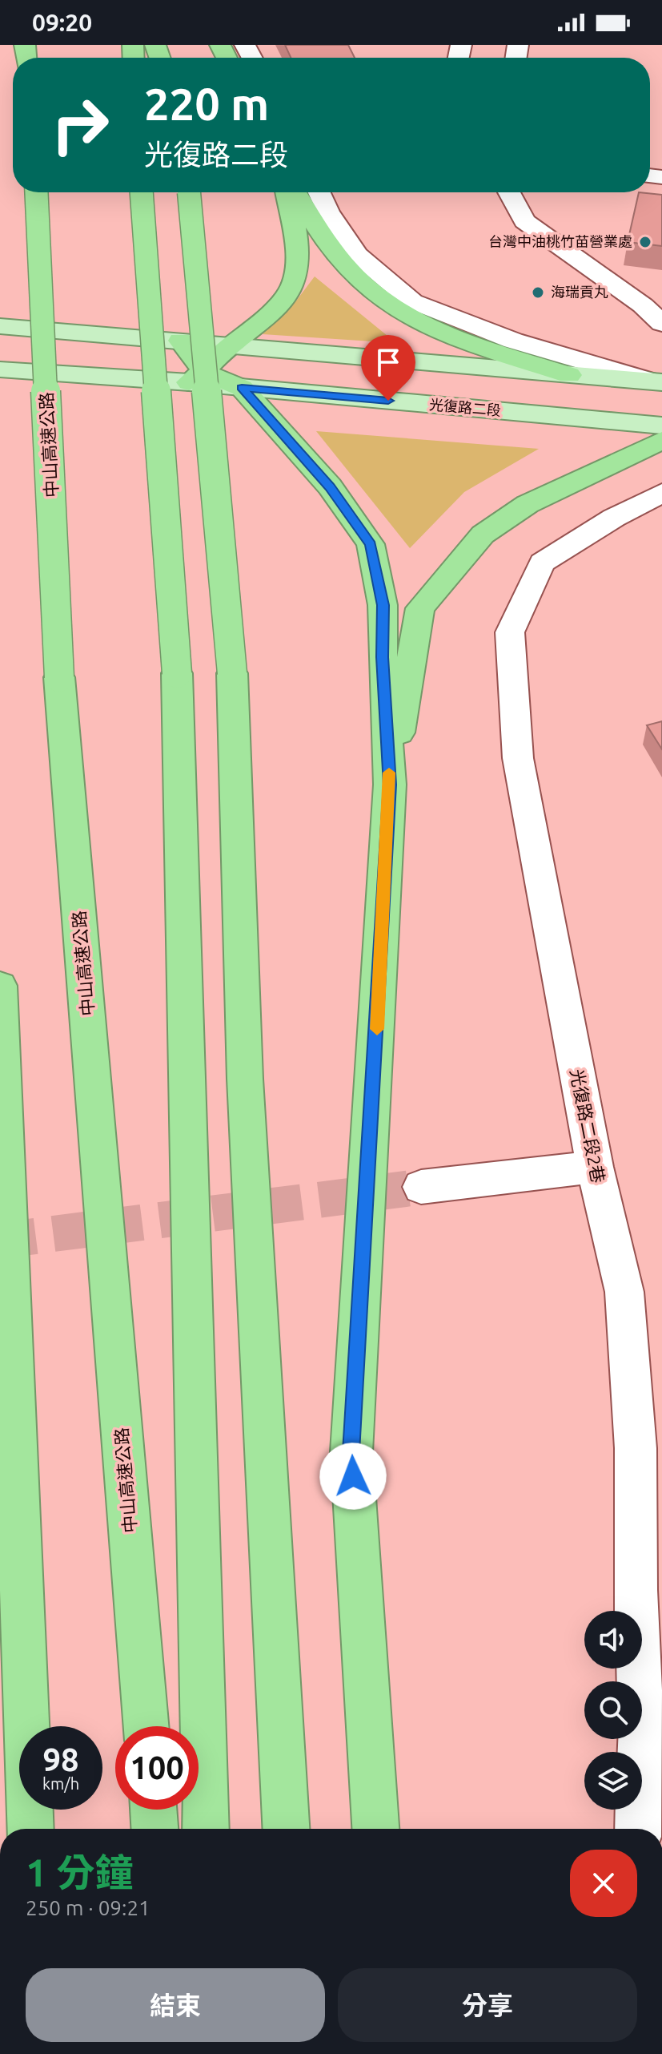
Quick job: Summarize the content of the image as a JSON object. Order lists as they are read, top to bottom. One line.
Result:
{"streets":{"highway":["中山高速公路"],"main road":["光復路二段"],"street":["光復路二段2巷"]},"places":["台灣中油桃竹苗營業處","海瑞貢丸"],"page":{"status":"09:20","turn":["220 m","光復路二段"],"speed":"98 km/h","limit":"100","heading":["1 分鐘","250 m · 09:21"],"buttons":["結束","分享"]}}
